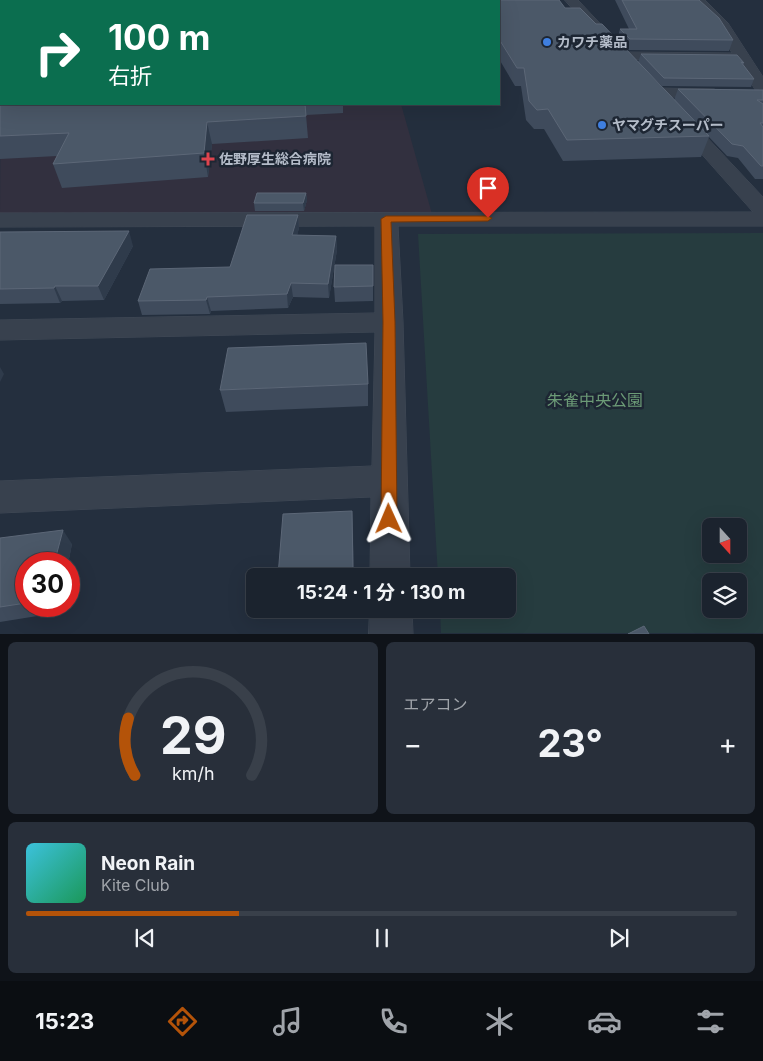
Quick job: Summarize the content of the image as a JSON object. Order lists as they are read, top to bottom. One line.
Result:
{"parks":["朱雀中央公園"],"places":{"other":["カワチ薬品","ヤマグチスーパー"],"health":["佐野厚生総合病院"]},"north":"bottom","page":{"turn":["100 m","右折"],"limit":"30","trip":"15:24 · 1 分 · 130 m","tile":"エアコン","heat":["−","23°","+"],"song":["Neon Rain","Kite Club"],"tabs":"15:23","gauge":["29","km/h"]}}
